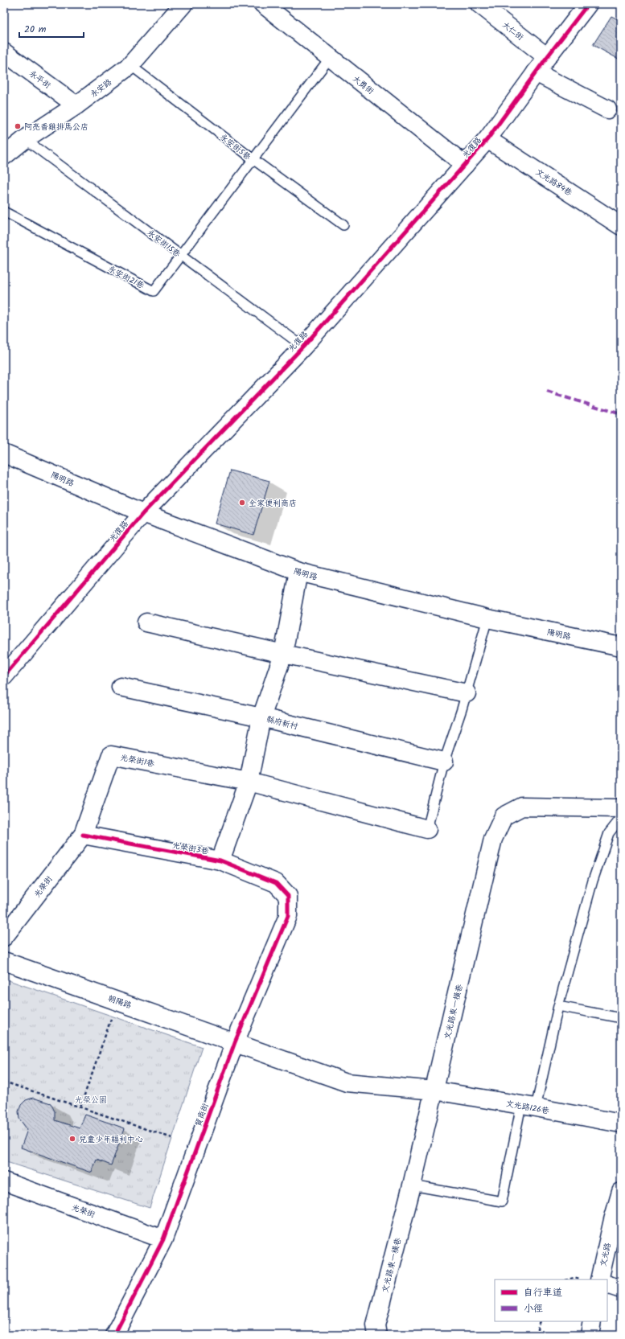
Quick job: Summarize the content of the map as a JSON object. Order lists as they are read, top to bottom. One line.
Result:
{"streets":{"street":["大仁街","永平街","大勇街","永安路","光復路","文光路84巷","陽明路","縣府新村","光榮街1巷","光榮街3巷","光榮街","朝陽路","文光路東一橫巷","文光路126巷","貿商街","文光路"],"lane":["永安街5巷","永安街15巷","永安街21巷"]},"crossings":[["大仁街","光復路"],["永平街","永安路"],["大勇街","光復路"],["大勇街","永安街21巷"],["永安路","永安街5巷"],["永安路","永安街15巷"],["永安街5巷","永安街21巷"],["光復路","文光路84巷"],["光復路","永安街15巷"],["光復路","陽明路"],["永安街15巷","永安街21巷"],["光榮街1巷","光榮街3巷"],["光榮街1巷","光榮街"],["光榮街3巷","光榮街"],["光榮街3巷","貿商街"],["光榮街","貿商街"],["朝陽路","貿商街"],["文光路東一橫巷","文光路126巷"]],"parks":["光榮公園"],"places":["阿亮香雞排馬公店","全家便利商店","兒童少年福利中心"],"legend":["自行車道","小徑"],"scale_bar":"20 m"}
